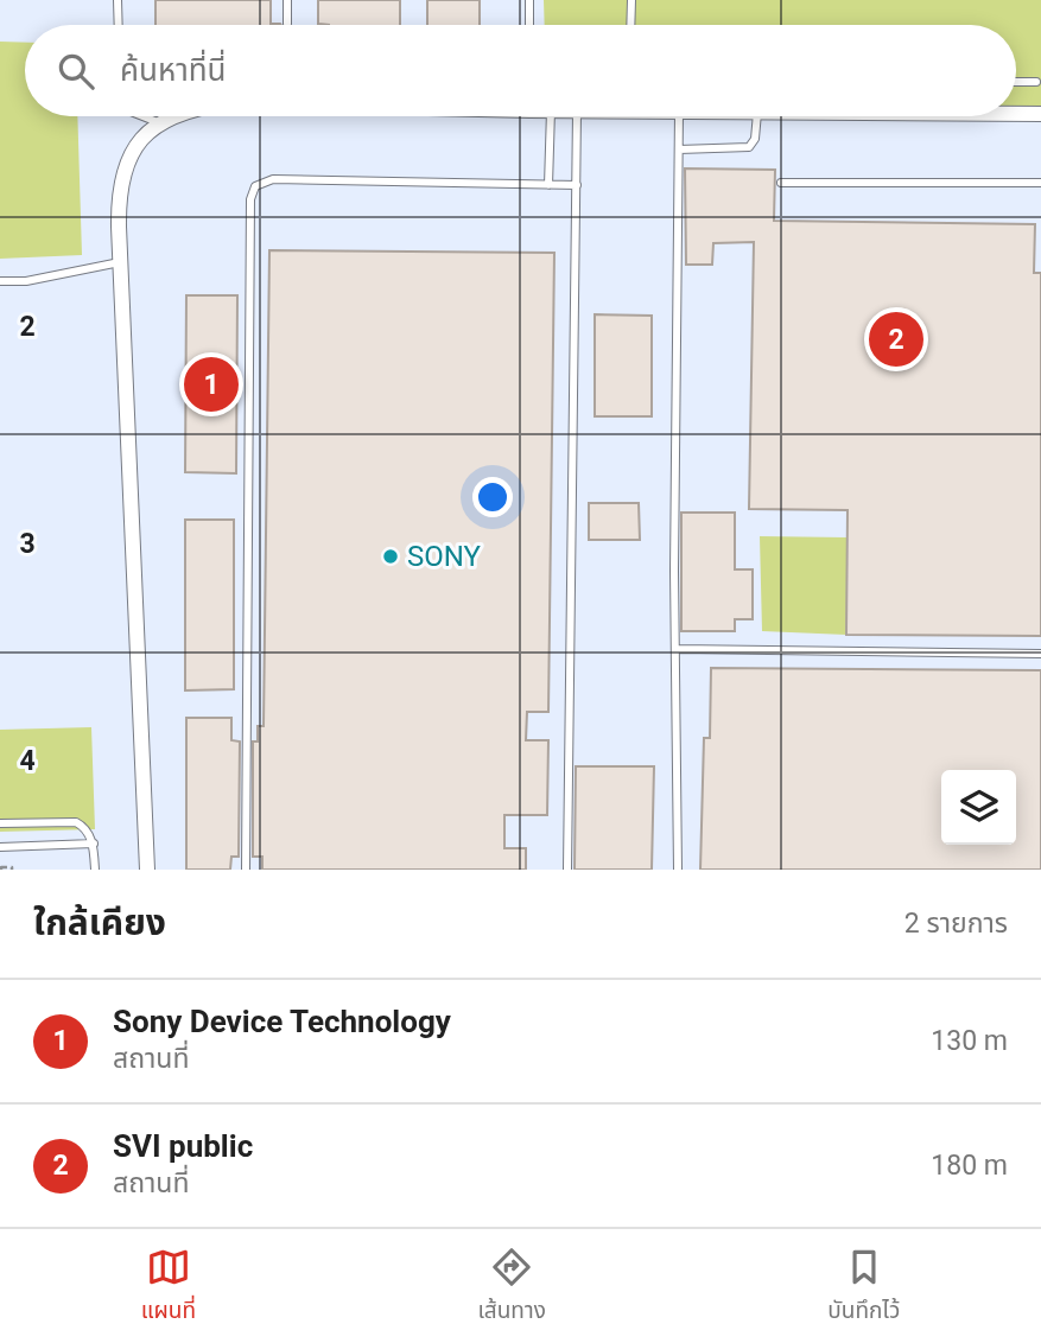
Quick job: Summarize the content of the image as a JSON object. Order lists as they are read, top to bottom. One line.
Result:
{"places":["SONY"],"page":{"search":"ค้นหาที่นี่","pins":["2","1"],"heading":["ใกล้เคียง","2 รายการ"],"list":[{"mark":"1","name":"Sony Device Technology","note":"สถานที่","value":"130 m"},{"mark":"2","name":"SVI public","note":"สถานที่","value":"180 m"}],"nav":["แผนที่","เส้นทาง","บันทึกไว้"]},"grid":{"rows":["2","3","4"]}}
